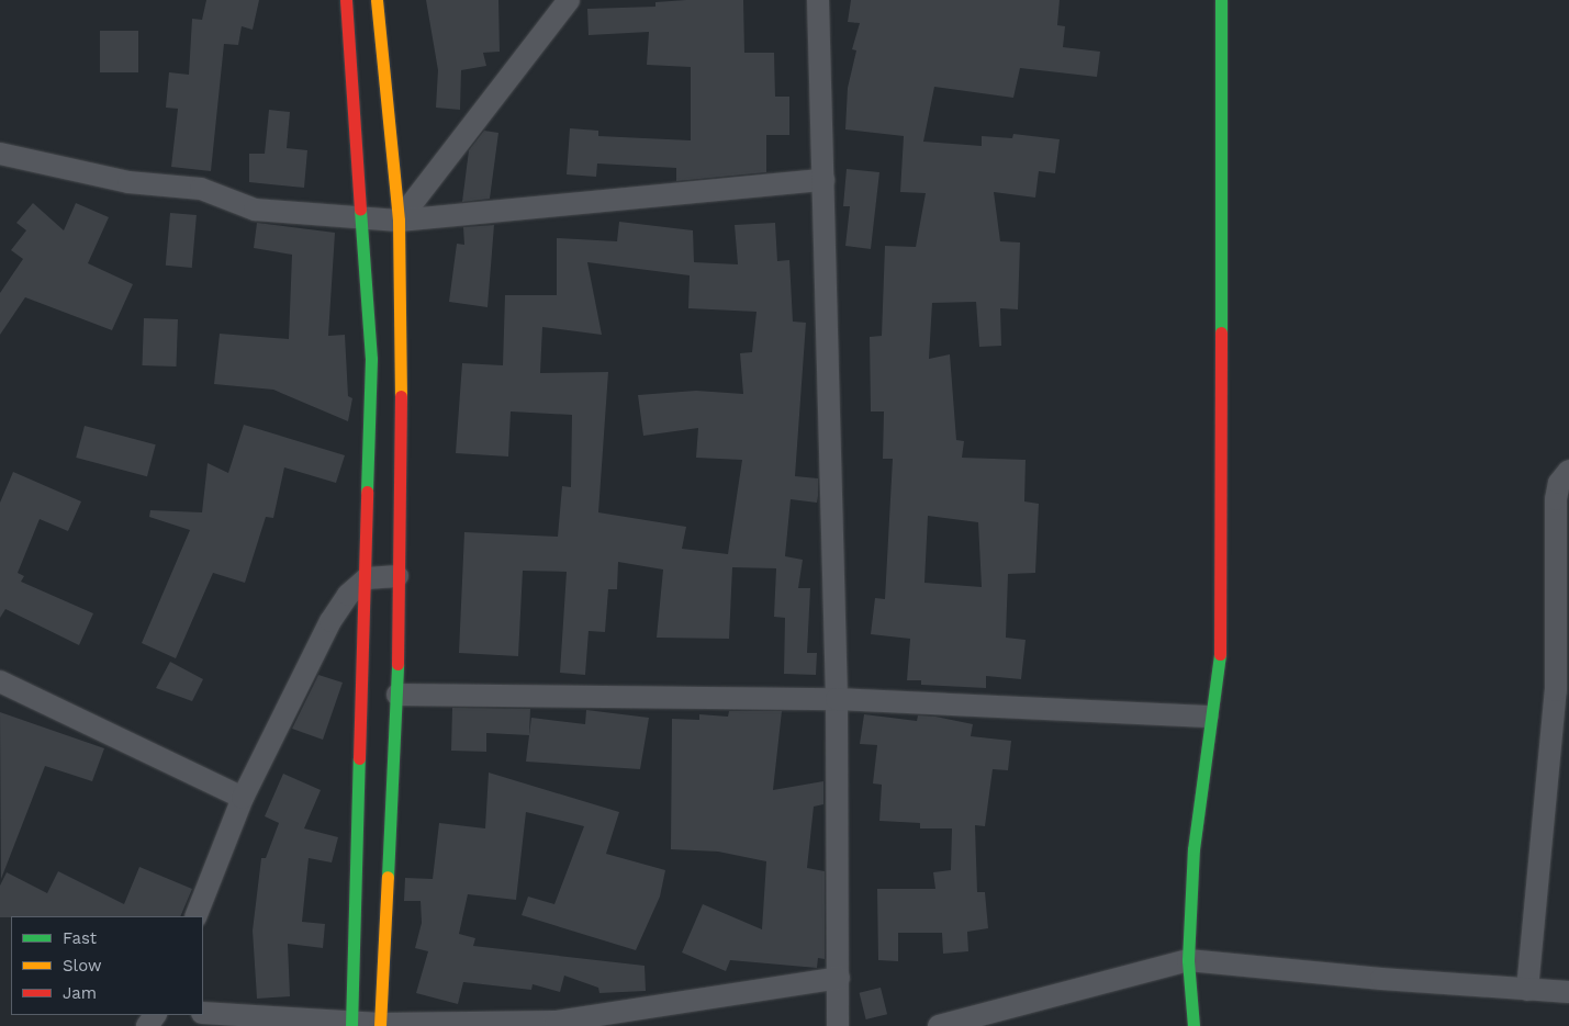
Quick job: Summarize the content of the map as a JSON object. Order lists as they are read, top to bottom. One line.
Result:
{"legend":["Fast","Slow","Jam"]}
